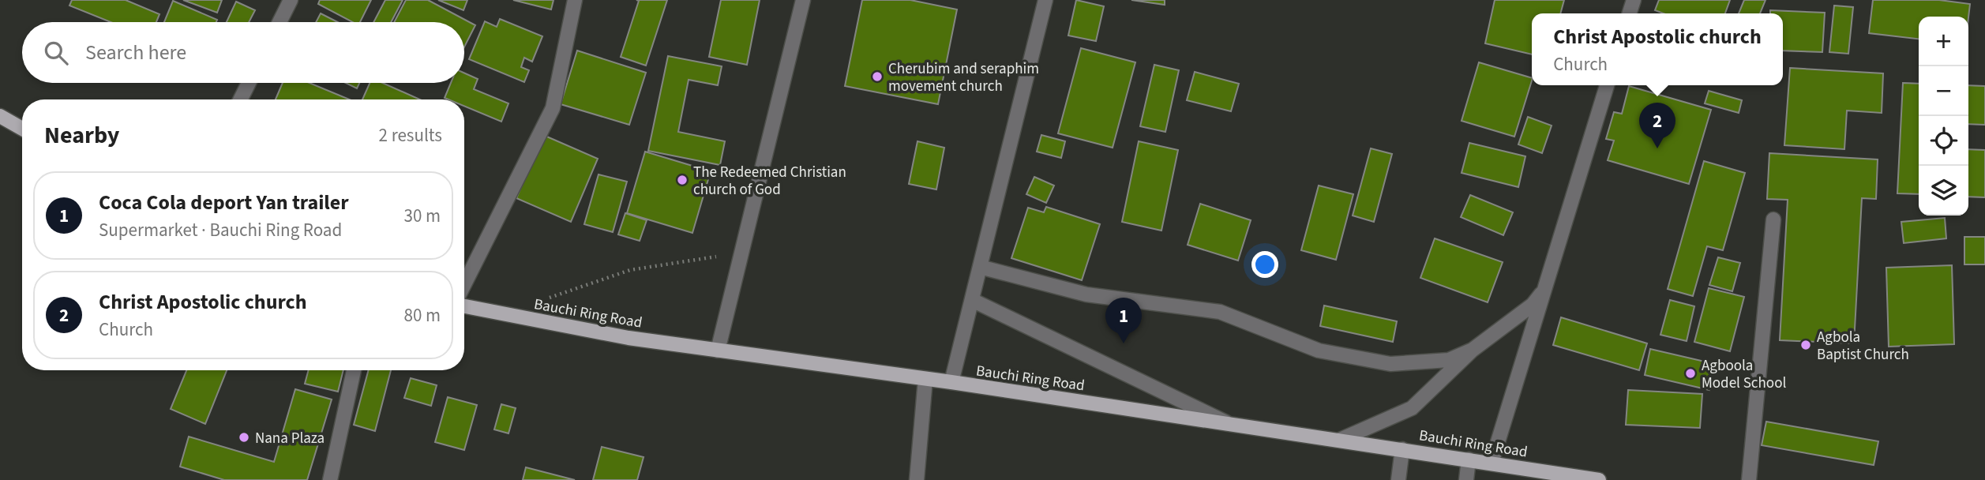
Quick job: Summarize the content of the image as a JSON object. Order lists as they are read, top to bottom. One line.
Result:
{"streets":{"main road":["Bauchi Ring Road"]},"places":["Cherubim and seraphim movement church","The Redeemed Christian church of God","Agbola Baptist Church","Agboola Model School","Nana Plaza"],"page":{"popup":["Christ Apostolic church","Church"],"map_buttons":["+","−"],"search":"Search here","heading":["Nearby","2 results"],"pins":["2","1"],"list":[{"mark":"1","name":"Coca Cola deport Yan trailer","note":"Supermarket · Bauchi Ring Road","value":"30 m"},{"mark":"2","name":"Christ Apostolic church","note":"Church","value":"80 m"}]}}
